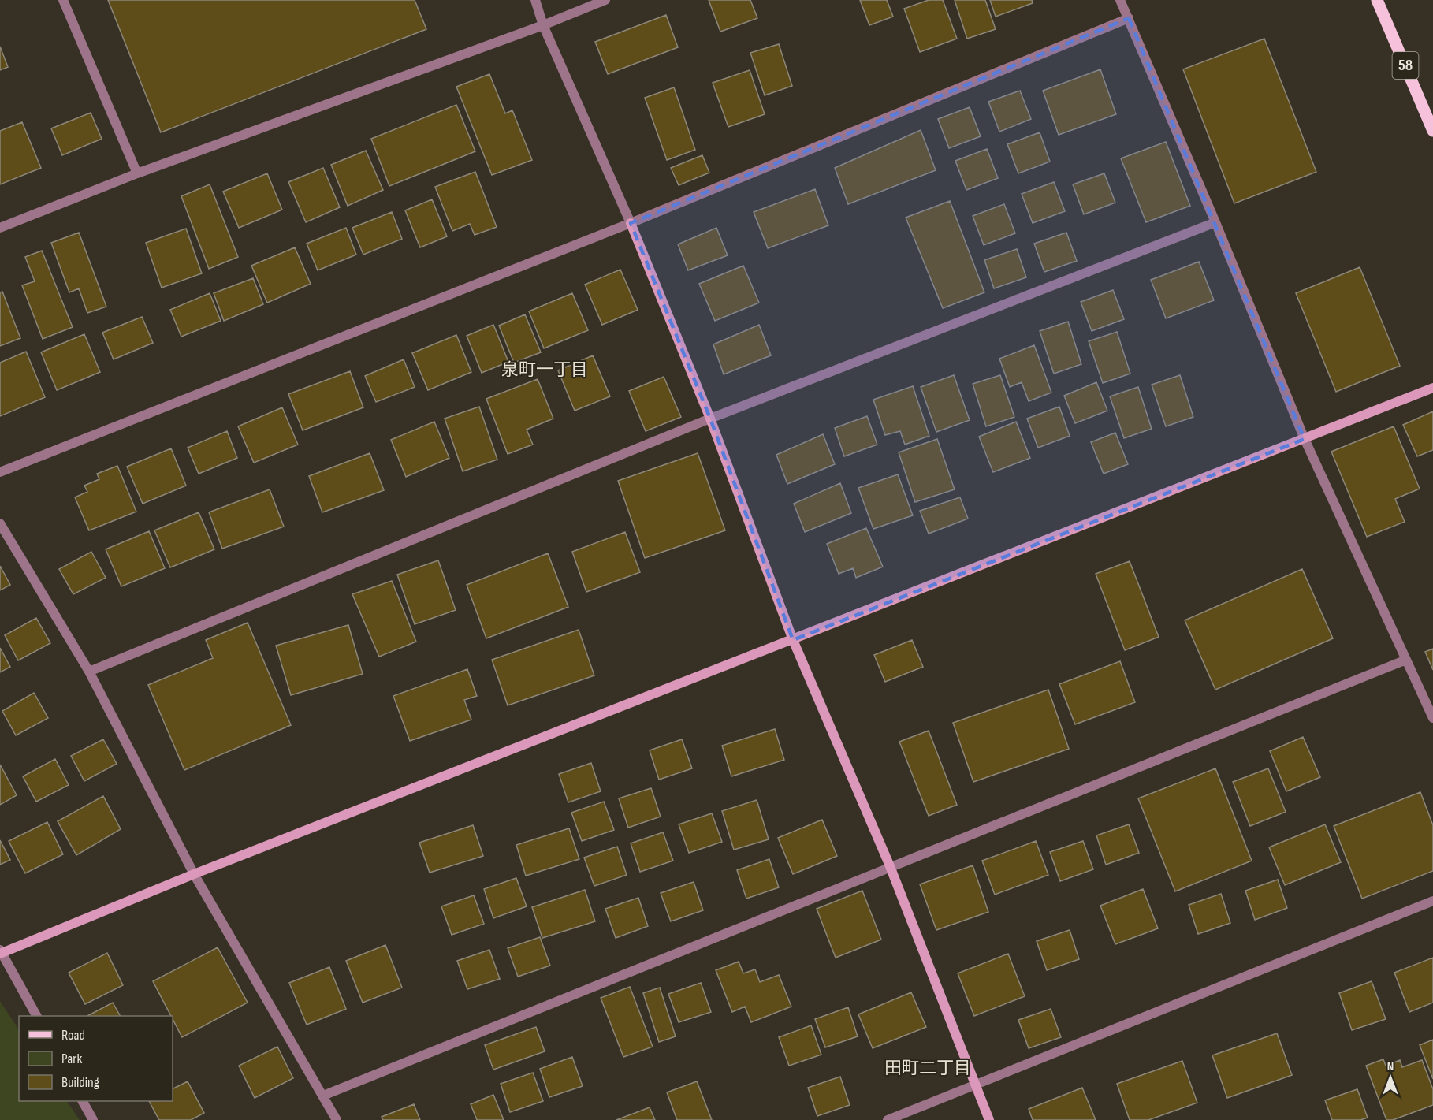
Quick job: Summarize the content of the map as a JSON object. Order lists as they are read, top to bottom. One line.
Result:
{"streets":{"main road":["58"]},"districts":["泉町一丁目","田町二丁目"],"legend":["Road","Park","Building"],"north":"top"}
